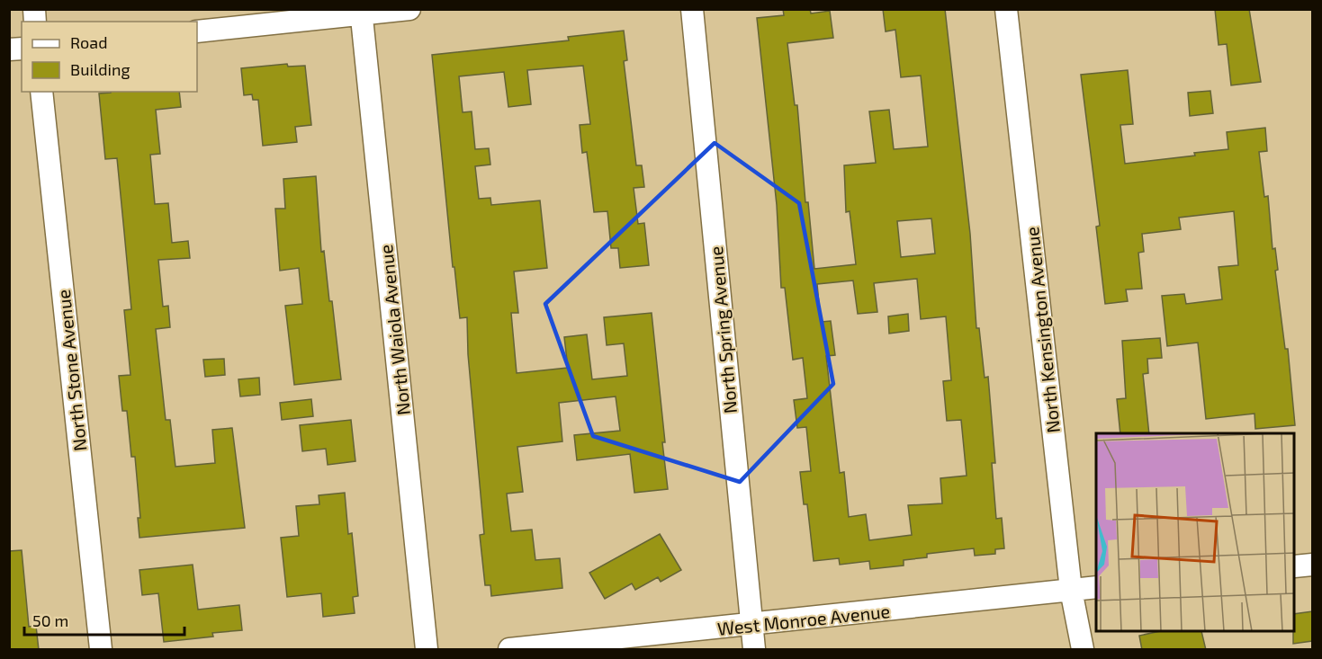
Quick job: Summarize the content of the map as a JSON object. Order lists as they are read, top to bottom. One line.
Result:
{"streets":{"street":["North Waiola Avenue","North Spring Avenue","North Kensington Avenue","North Stone Avenue","West Monroe Avenue"]},"crossings":[["North Spring Avenue","West Monroe Avenue"],["North Kensington Avenue","West Monroe Avenue"]],"legend":["Road","Building"],"scale_bar":"50 m"}
